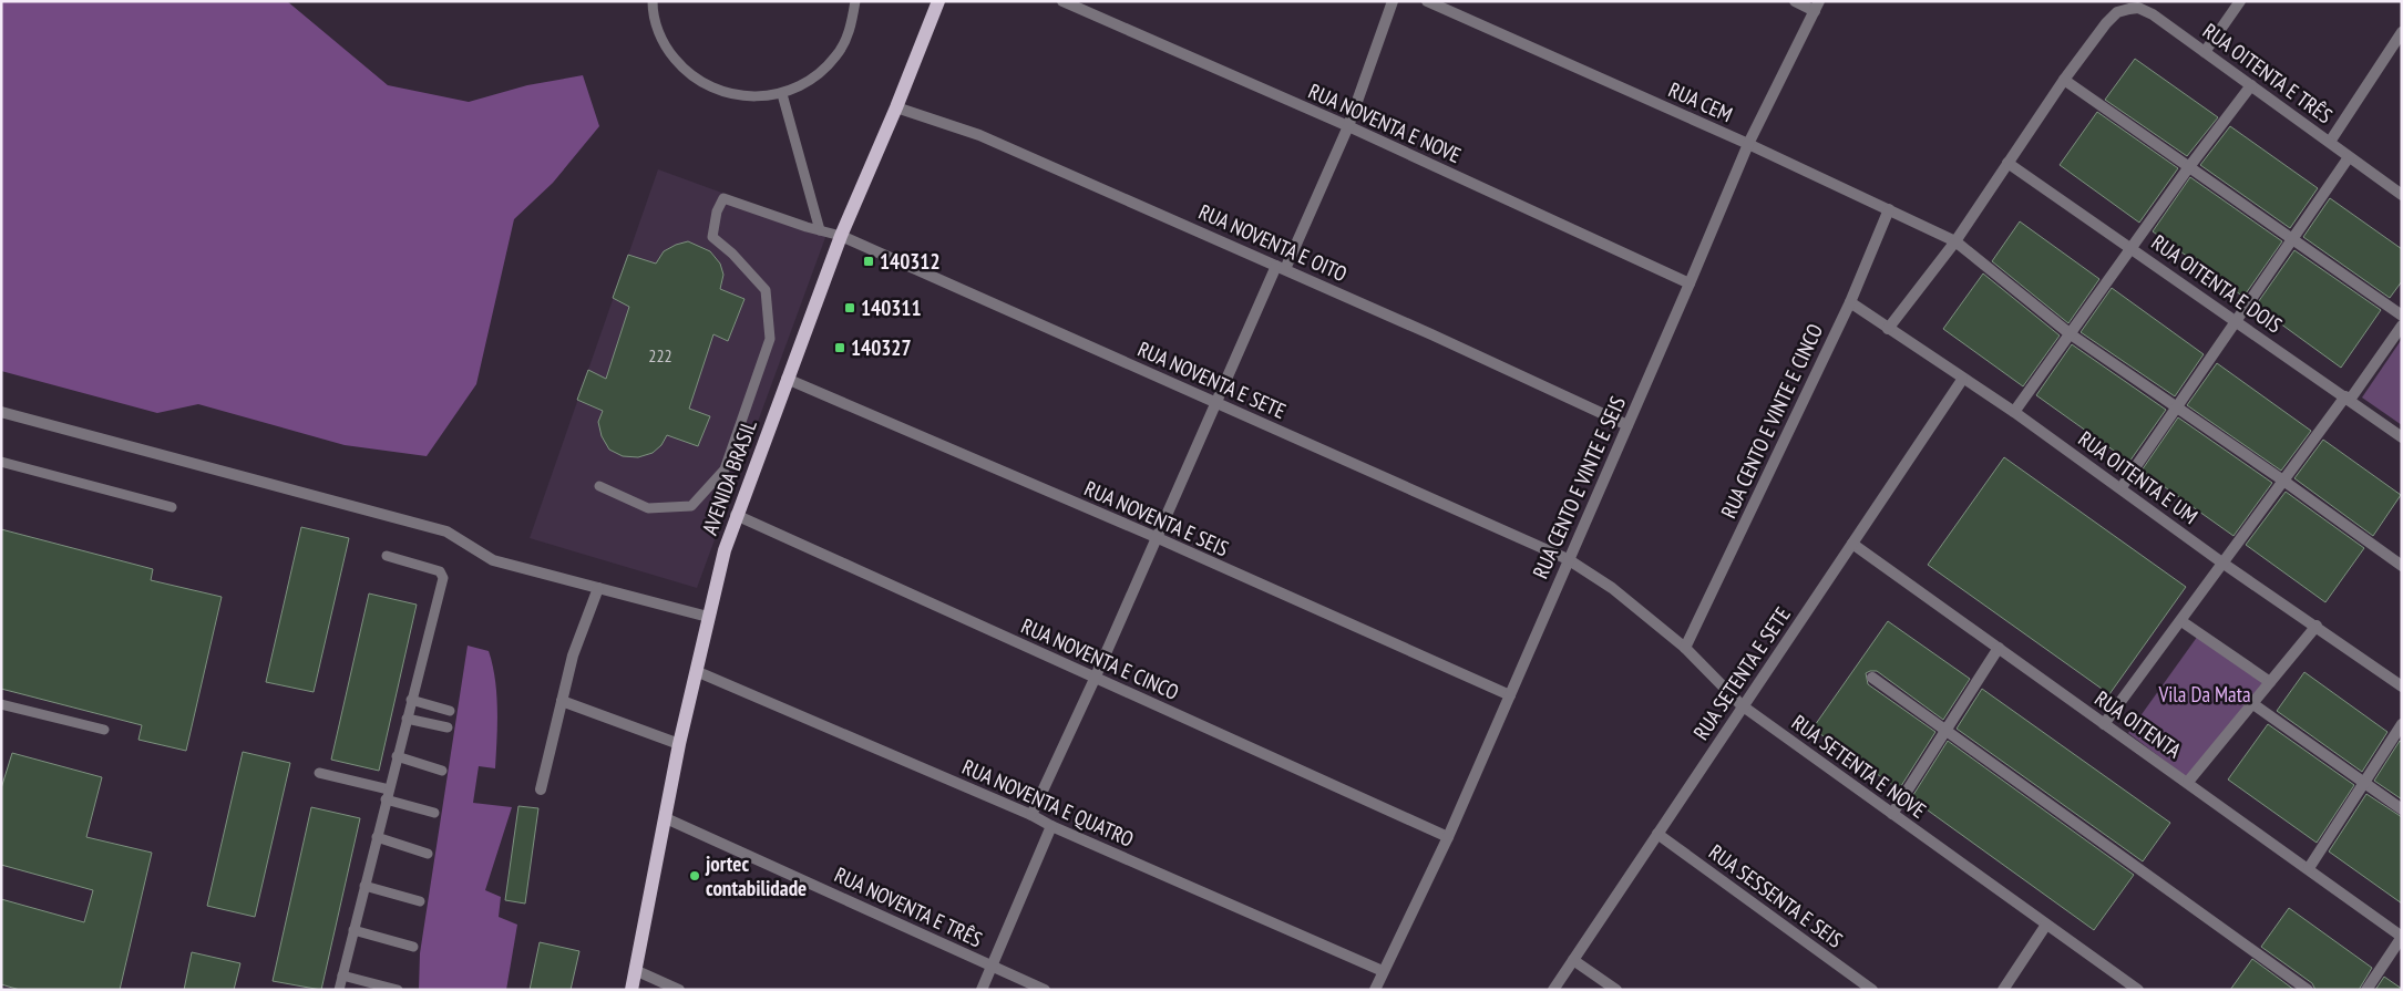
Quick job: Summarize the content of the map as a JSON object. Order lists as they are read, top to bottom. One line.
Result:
{"streets":{"main road":["AVENIDA BRASIL"],"street":["RUA OITENTA E TRÊS","RUA CEM","RUA NOVENTA E NOVE","RUA NOVENTA E OITO","RUA OITENTA E DOIS","RUA NOVENTA E SETE","RUA CENTO E VINTE E CINCO","RUA OITENTA E UM","RUA CENTO E VINTE E SEIS","RUA NOVENTA E SEIS","RUA NOVENTA E CINCO","RUA SETENTA E SETE","RUA OITENTA","RUA SETENTA E NOVE","RUA NOVENTA E QUATRO","RUA SESSENTA E SEIS","RUA NOVENTA E TRÊS"]},"crossings":[["RUA CEM","RUA CENTO E VINTE E CINCO"],["RUA CEM","RUA CENTO E VINTE E SEIS"],["RUA NOVENTA E NOVE","RUA CENTO E VINTE E SEIS"],["RUA NOVENTA E OITO","AVENIDA BRASIL"],["RUA NOVENTA E OITO","RUA CENTO E VINTE E SEIS"],["RUA NOVENTA E SETE","AVENIDA BRASIL"],["RUA NOVENTA E SETE","RUA CENTO E VINTE E SEIS"],["RUA NOVENTA E SETE","RUA SETENTA E NOVE"],["RUA CENTO E VINTE E CINCO","RUA OITENTA E UM"],["RUA CENTO E VINTE E CINCO","RUA SETENTA E NOVE"],["AVENIDA BRASIL","RUA NOVENTA E SEIS"],["AVENIDA BRASIL","RUA NOVENTA E CINCO"],["AVENIDA BRASIL","RUA NOVENTA E QUATRO"],["AVENIDA BRASIL","RUA NOVENTA E TRÊS"],["RUA OITENTA E UM","RUA SETENTA E SETE"],["RUA CENTO E VINTE E SEIS","RUA NOVENTA E SEIS"],["RUA CENTO E VINTE E SEIS","RUA NOVENTA E CINCO"],["RUA CENTO E VINTE E SEIS","RUA SETENTA E NOVE"],["RUA CENTO E VINTE E SEIS","RUA NOVENTA E QUATRO"],["RUA SETENTA E SETE","RUA OITENTA"],["RUA SETENTA E SETE","RUA SETENTA E NOVE"],["RUA SETENTA E SETE","RUA SESSENTA E SEIS"]],"parks":["Vila Da Mata"],"places":{"transit":["140312","140311","140327"],"other":["jortec contabilidade"]},"house_numbers":["222"]}
